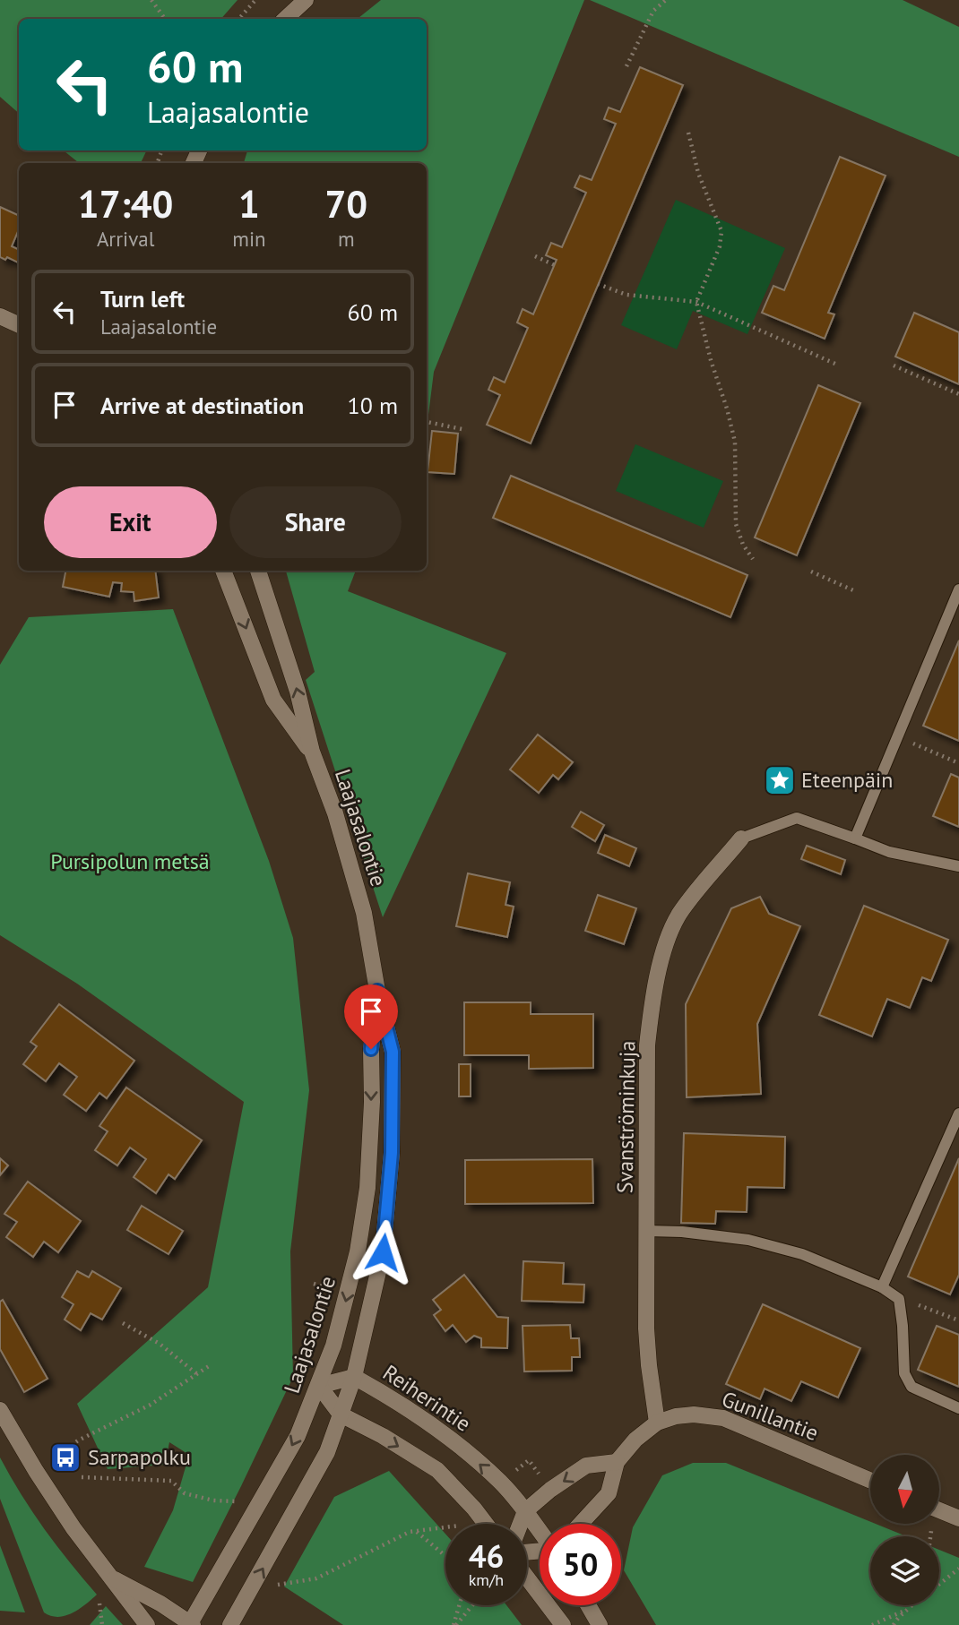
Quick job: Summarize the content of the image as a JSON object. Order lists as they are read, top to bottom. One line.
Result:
{"streets":{"main road":["Laajasalontie","Svanströminkuja","Reiherintie","Gunillantie"]},"crossings":[["Laajasalontie","Reiherintie"],["Svanströminkuja","Gunillantie"]],"parks":["Pursipolun metsä"],"places":{"place":["Eteenpäin"],"bus stop":["Sarpapolku"]},"north":"bottom","page":{"turn":["60 m","Laajasalontie"],"eta":["17:40","Arrival","1","min","70","m"],"list":[{"name":"Turn left","note":"Laajasalontie","value":"60 m"},{"name":"Arrive at destination","value":"10 m"}],"buttons":["Exit","Share"],"speed":"46 km/h","limit":"50"}}
